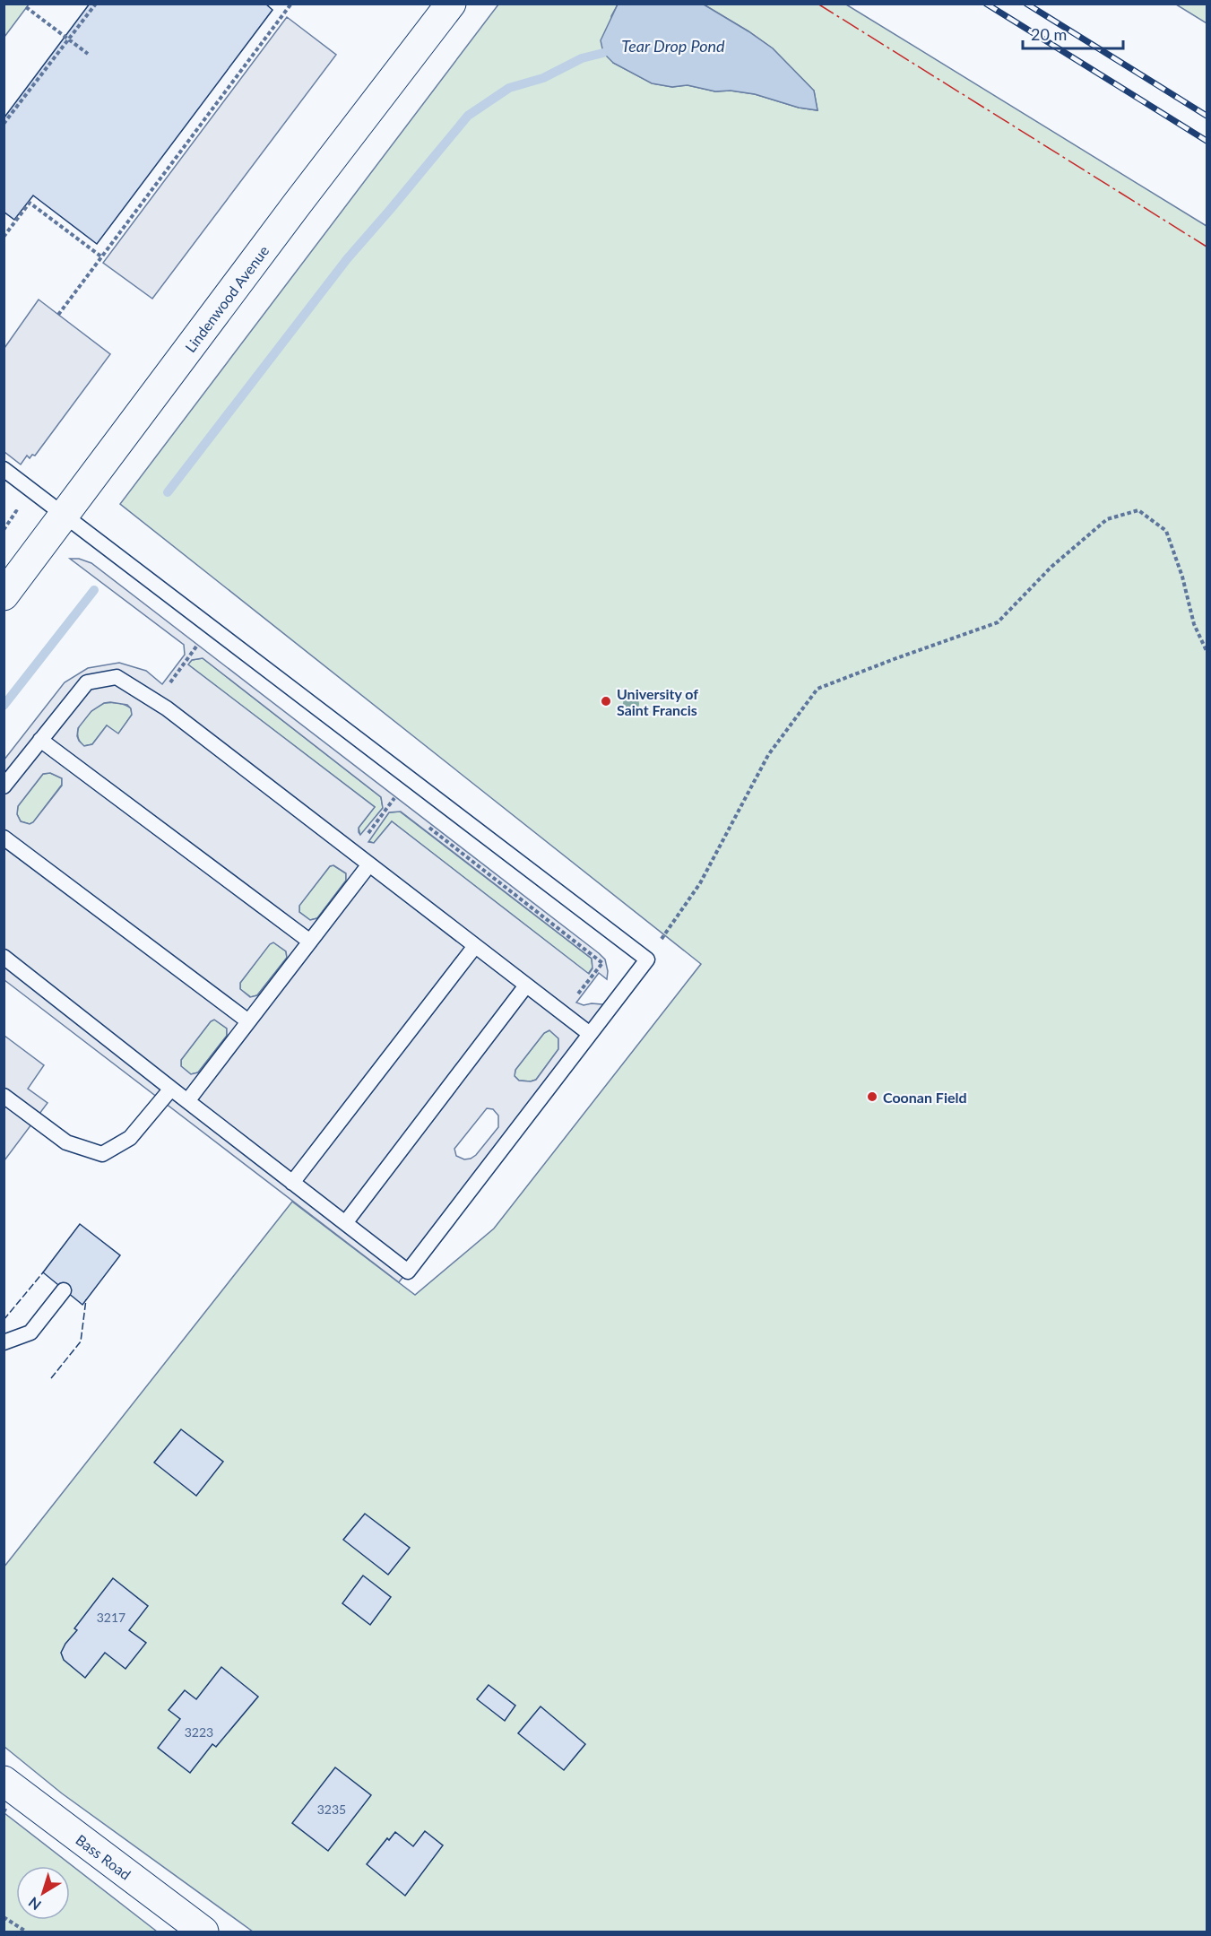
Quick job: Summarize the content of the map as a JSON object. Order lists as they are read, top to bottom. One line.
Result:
{"streets":{"street":["Lindenwood Avenue","Bass Road"]},"water":["Tear Drop Pond"],"places":["University of Saint Francis","Coonan Field"],"house_numbers":["3217","3223","3235"],"scale_bar":"20 m","north":"bottom left"}
